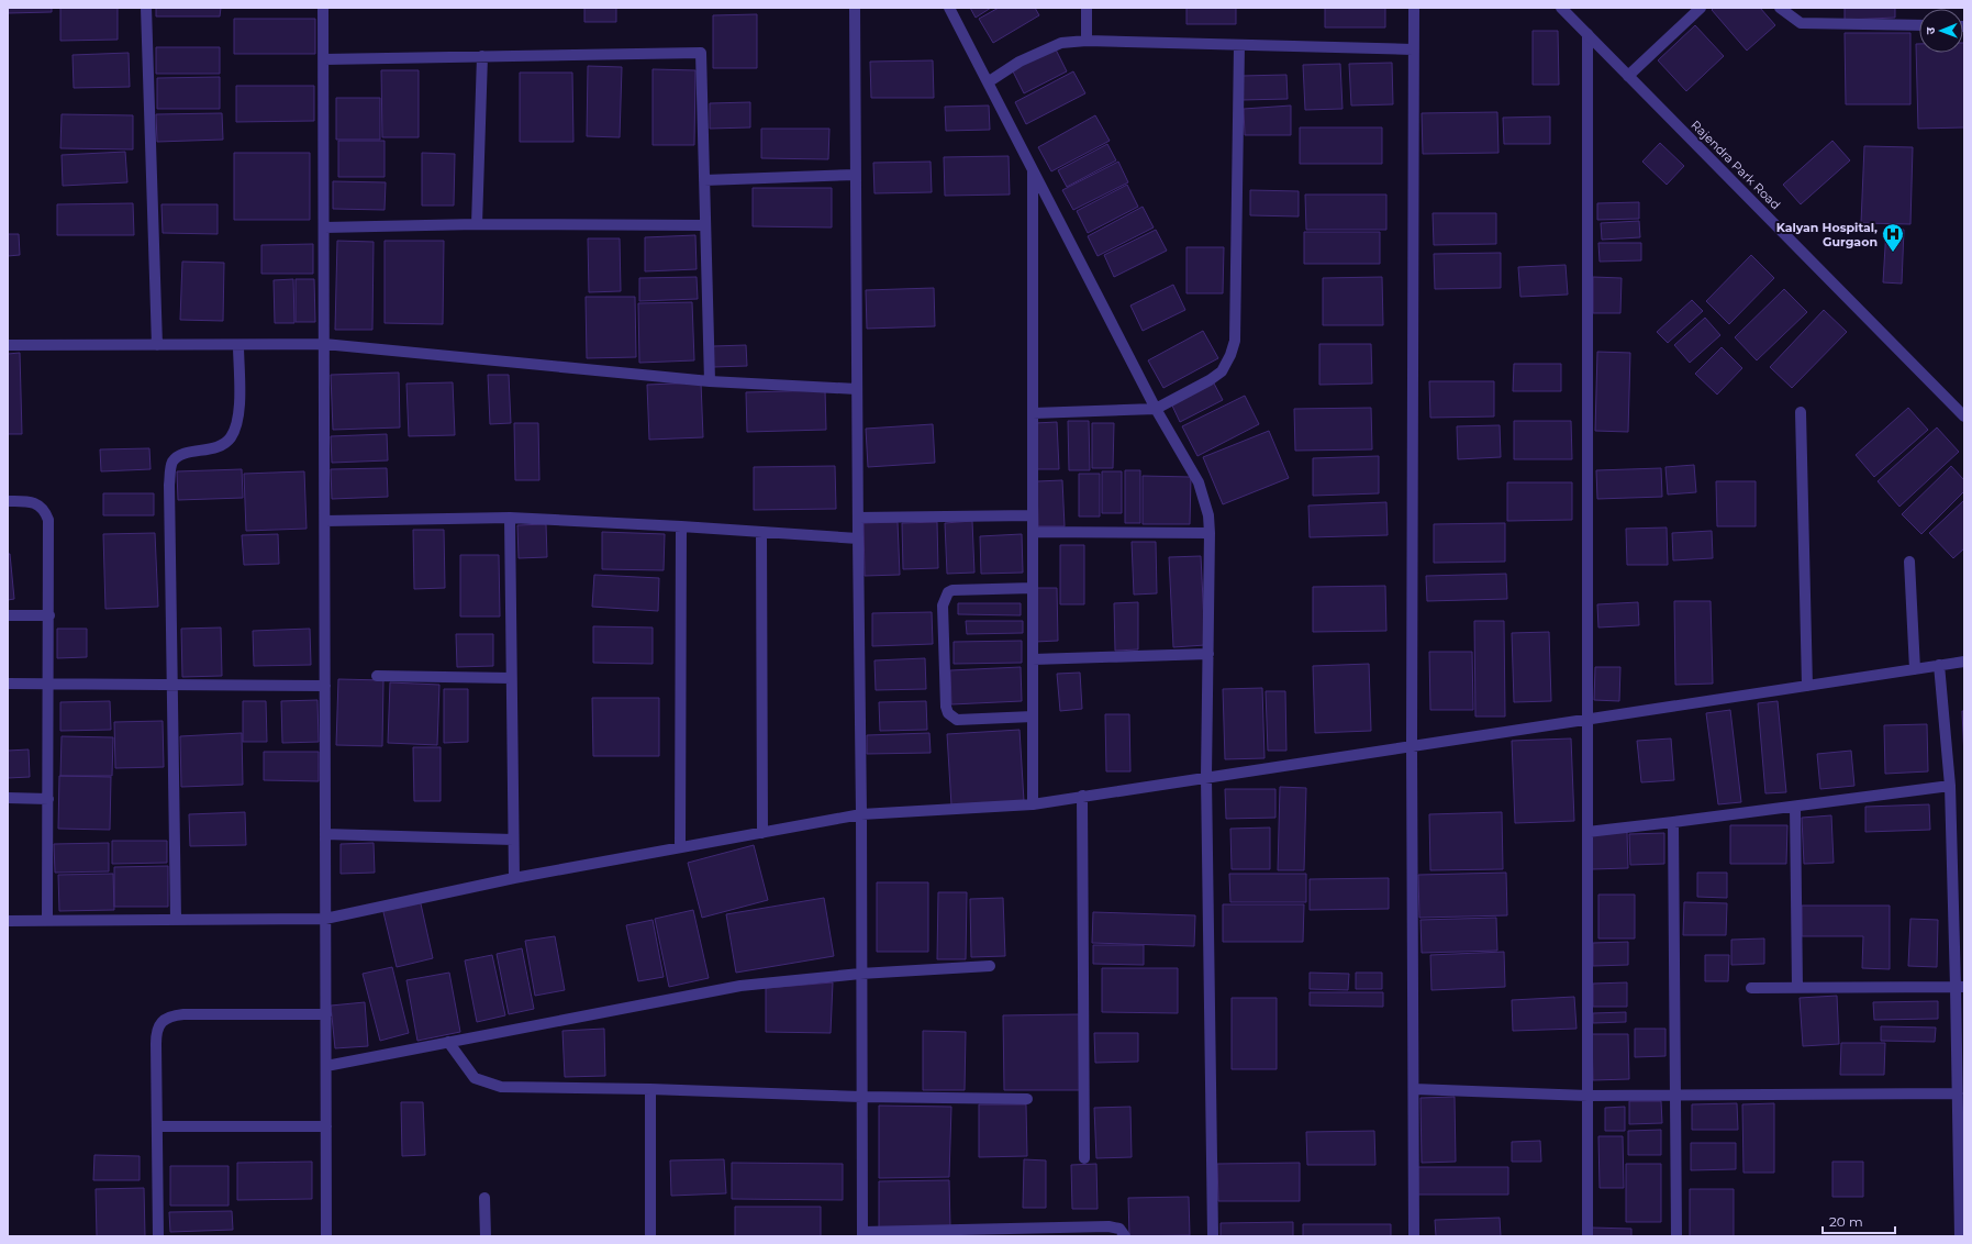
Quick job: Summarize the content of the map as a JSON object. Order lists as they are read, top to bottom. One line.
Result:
{"streets":{"street":["Rajendra Park Road"]},"places":{"hospital":["Kalyan Hospital, Gurgaon"]},"scale_bar":"20 m","north":"left"}
